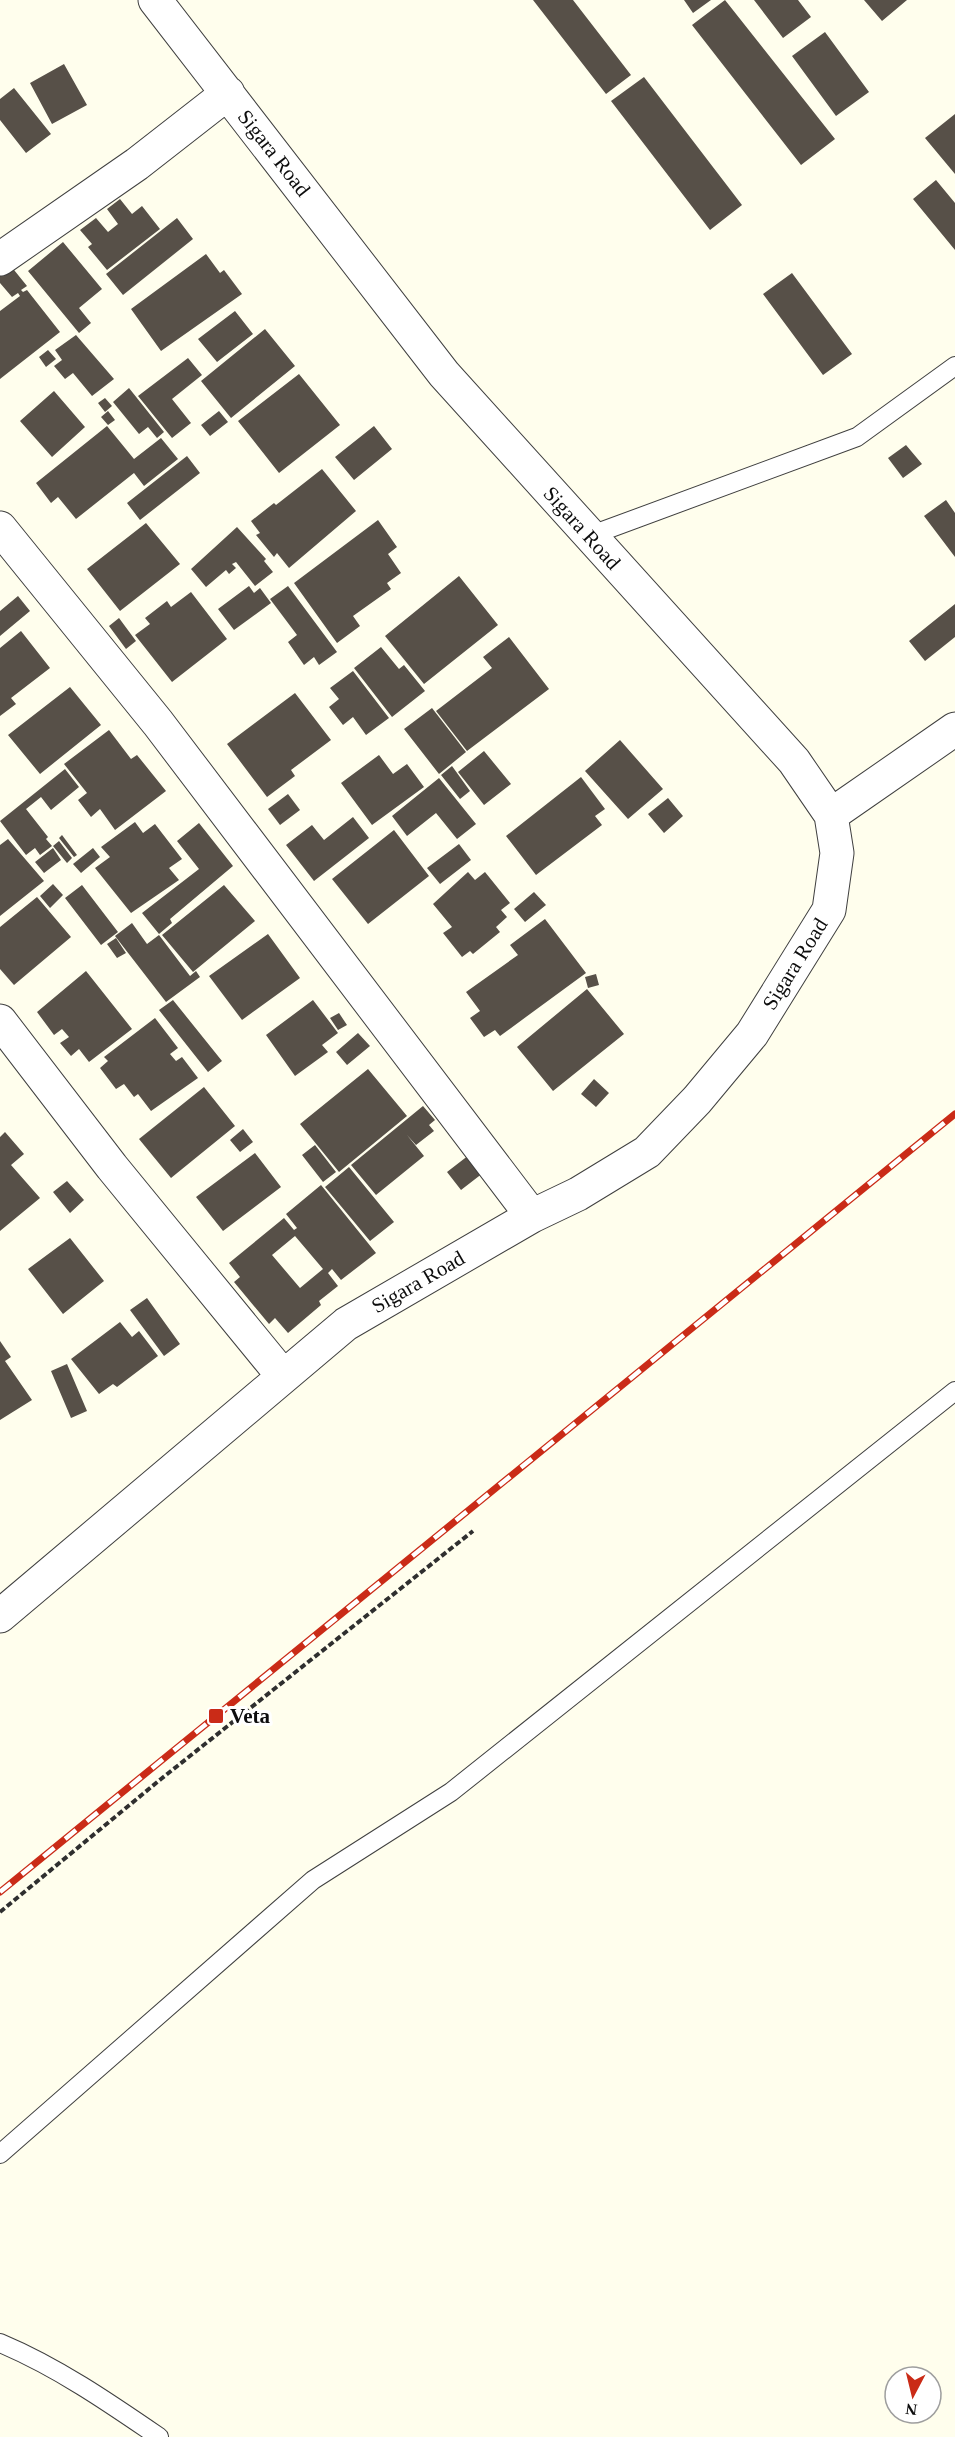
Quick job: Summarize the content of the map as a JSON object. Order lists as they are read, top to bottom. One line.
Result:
{"streets":{"street":["Sigara Road"]},"places":{"transit":["Veta"]},"north":"bottom"}
